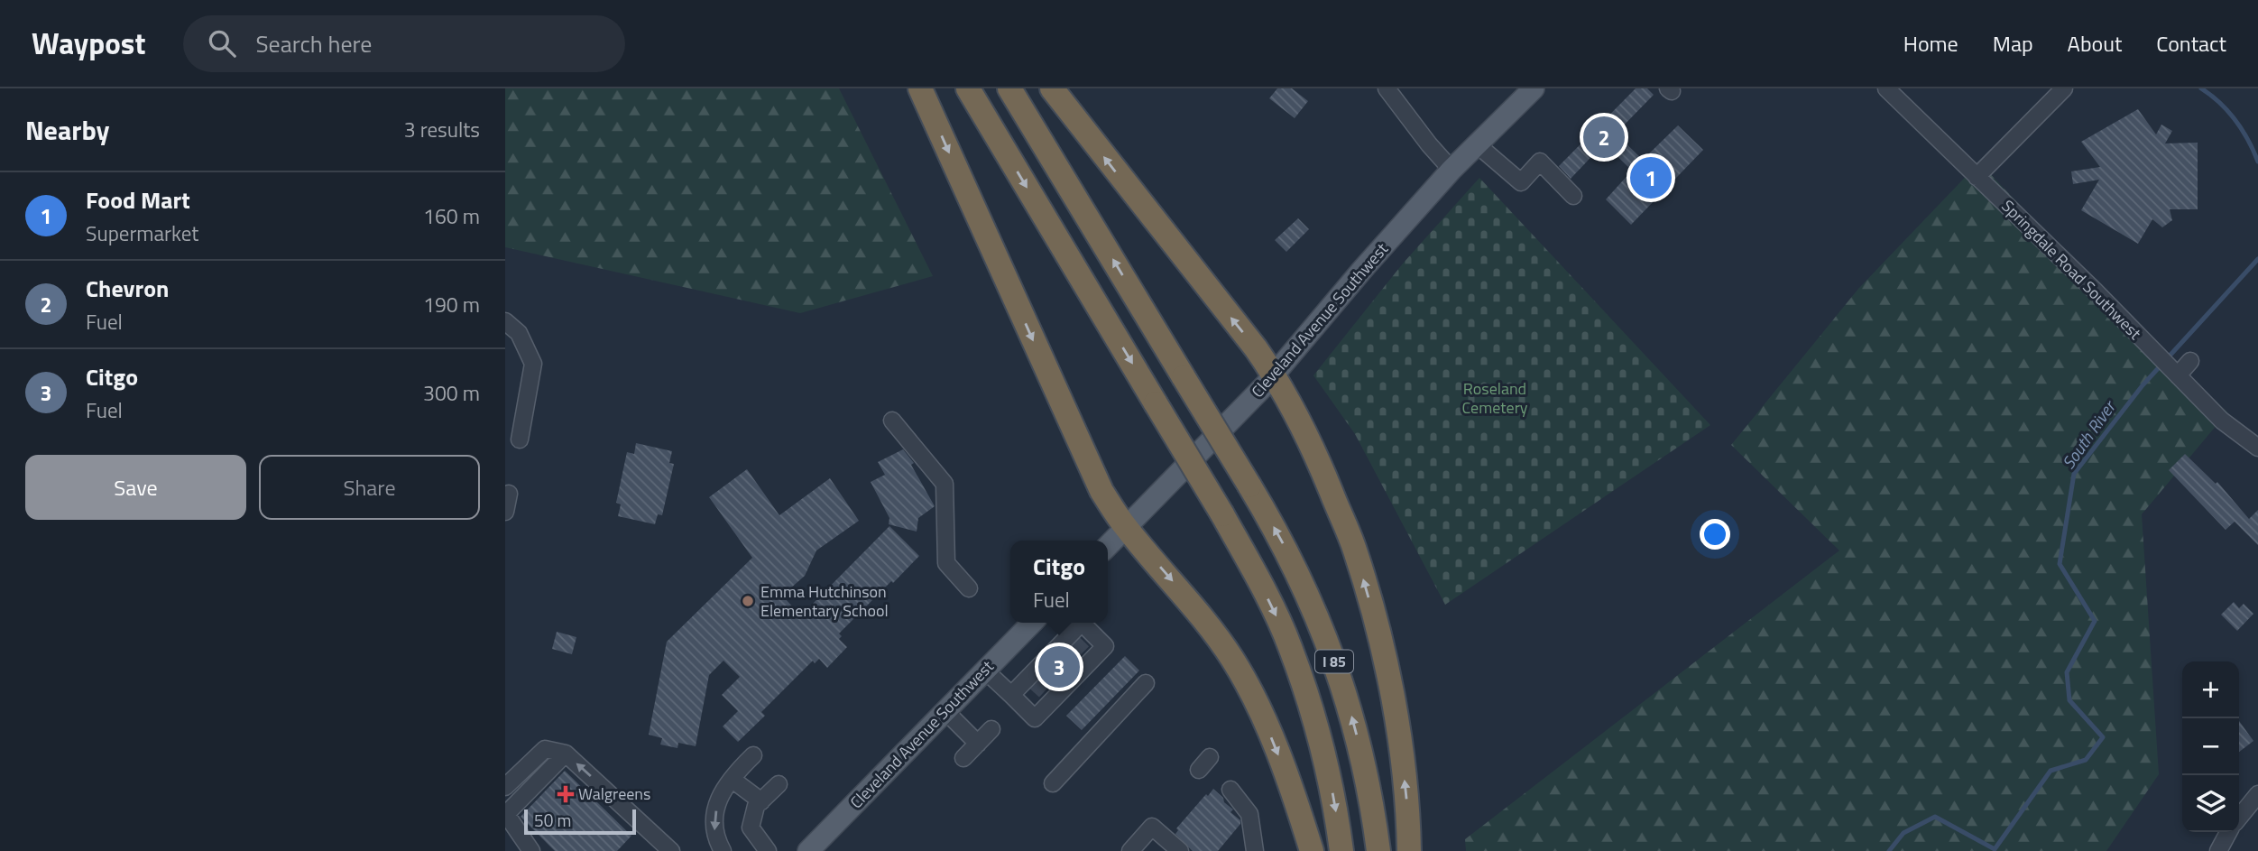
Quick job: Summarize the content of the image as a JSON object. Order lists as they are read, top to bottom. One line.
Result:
{"streets":{"highway":["I 85"],"main road":["Cleveland Avenue Southwest"],"street":["Springdale Road Southwest"]},"water":["South River"],"parks":["Roseland Cemetery"],"places":{"other":["Emma Hutchinson Elementary School"],"health":["Walgreens"]},"scale_bar":"50 m","page":{"header":"Waypost","search":"Search here","nav":["Home","Map","About","Contact"],"heading":["Nearby","3 results"],"pins":["2","1","3"],"list":[{"mark":"1","name":"Food Mart","note":"Supermarket","value":"160 m"},{"mark":"2","name":"Chevron","note":"Fuel","value":"190 m"},{"mark":"3","name":"Citgo","note":"Fuel","value":"300 m"}],"buttons":["Save","Share"],"popup":["Citgo","Fuel"],"map_buttons":["+","−"],"scale":"50 m"}}
